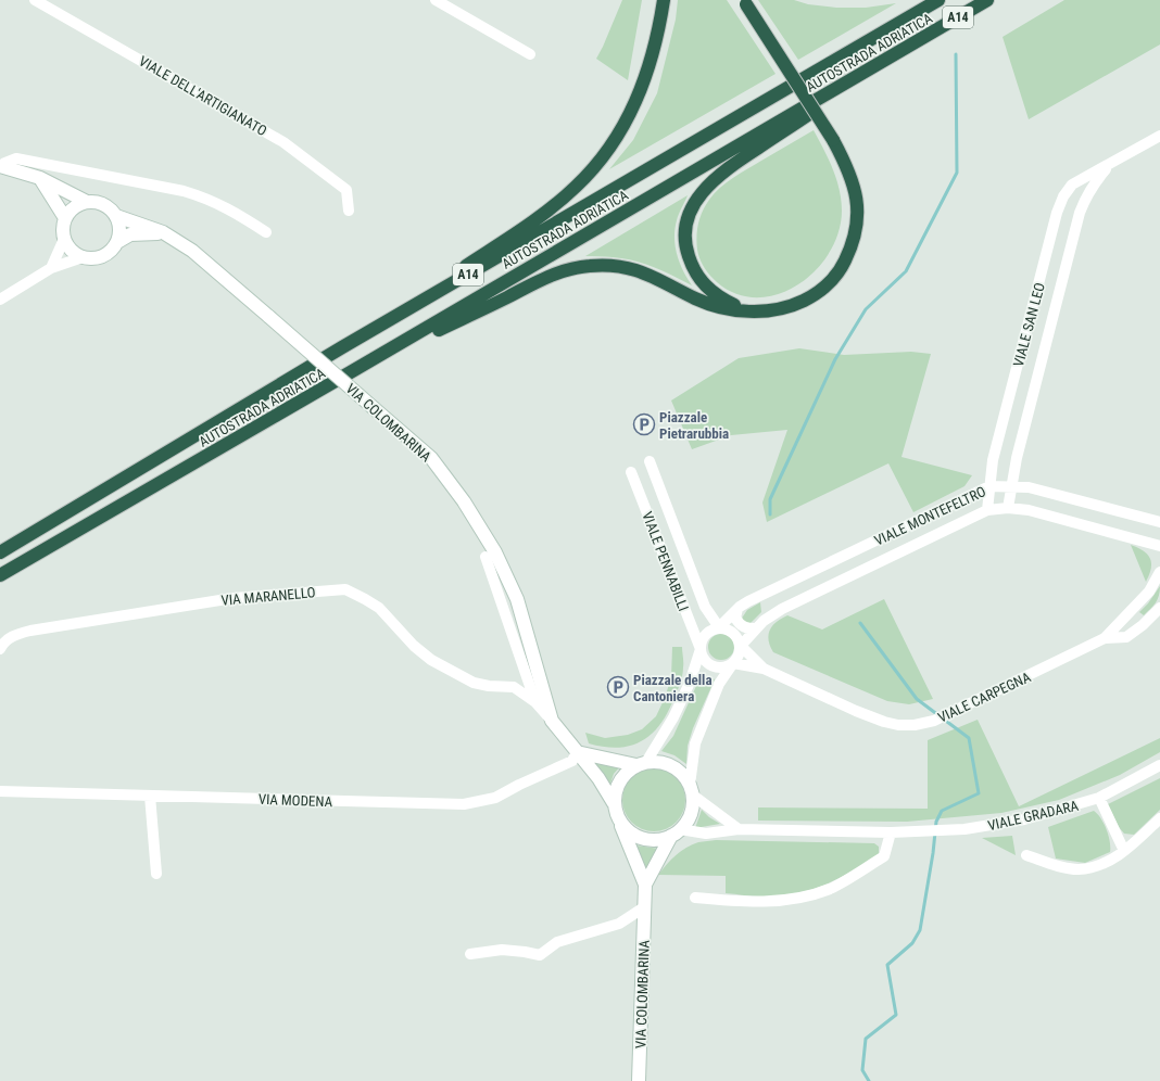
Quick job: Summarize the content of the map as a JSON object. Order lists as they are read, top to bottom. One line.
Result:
{"streets":{"highway":["A14","AUTOSTRADA ADRIATICA"],"street":["VIALE DELL'ARTIGIANATO","VIALE SAN LEO","VIA COLOMBARINA","VIALE MONTEFELTRO","VIALE PENNABILLI","VIA MARANELLO","VIALE CARPEGNA","VIA MODENA","VIALE GRADARA"]},"crossings":[["VIALE SAN LEO","VIALE MONTEFELTRO"],["VIA COLOMBARINA","VIA MARANELLO"],["VIA COLOMBARINA","VIA MODENA"],["VIALE MONTEFELTRO","VIALE PENNABILLI"],["VIALE MONTEFELTRO","VIALE CARPEGNA"],["VIALE PENNABILLI","VIALE CARPEGNA"]],"places":{"parking":["Piazzale Pietrarubbia","Piazzale della Cantoniera"]}}
